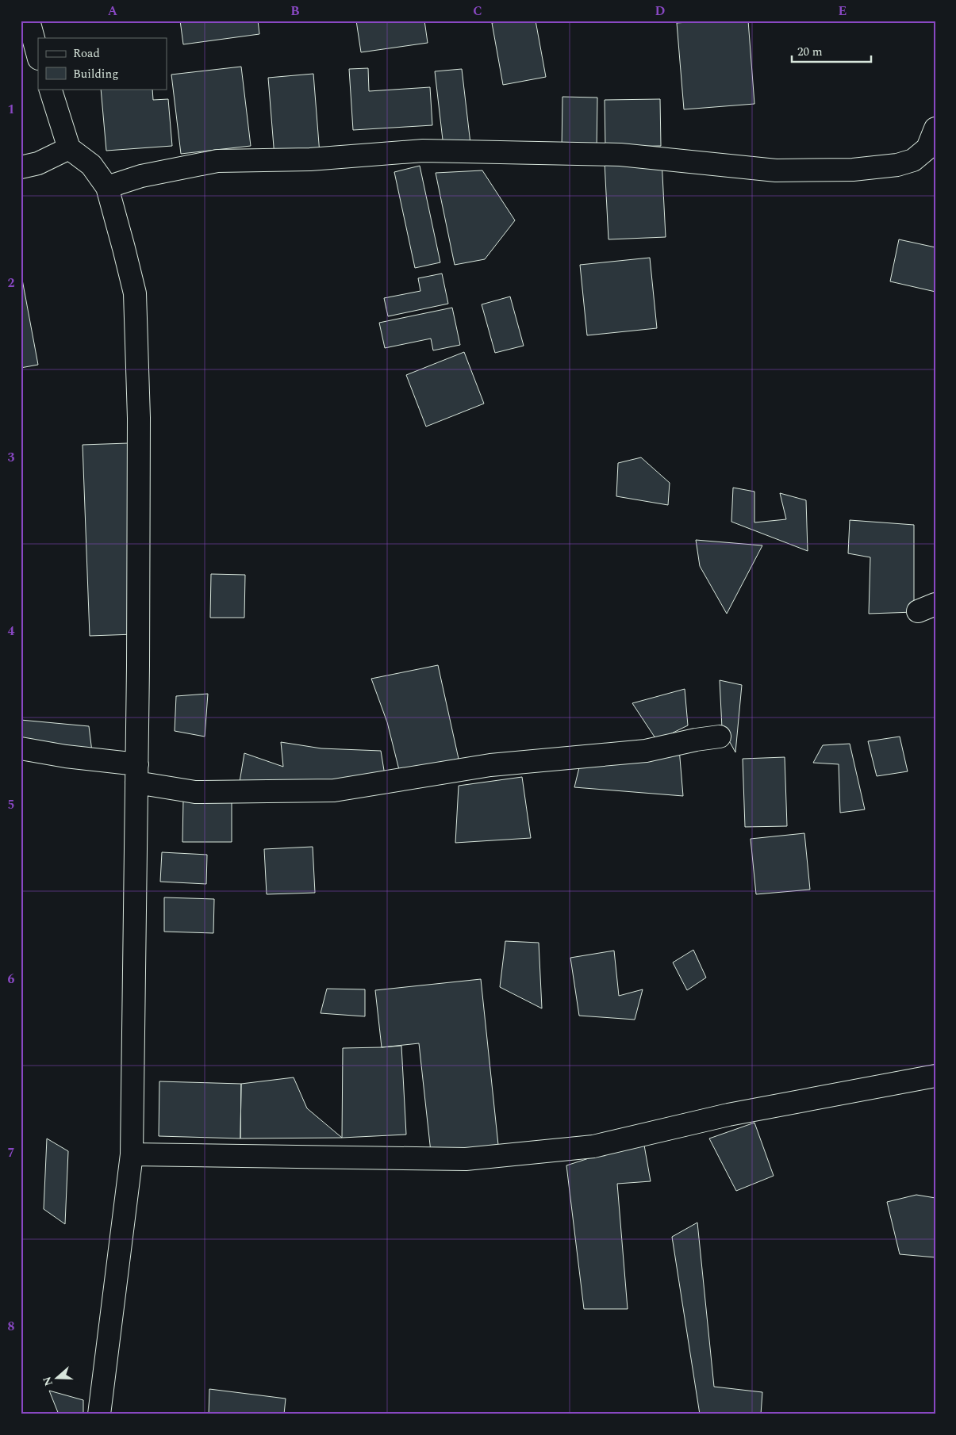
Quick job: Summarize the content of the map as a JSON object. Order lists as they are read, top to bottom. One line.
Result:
{"legend":["Road","Building"],"scale_bar":"20 m","north":"left","grid":{"columns":["A","B","C","D","E"],"rows":["1","2","3","4","5","6","7","8"]}}
